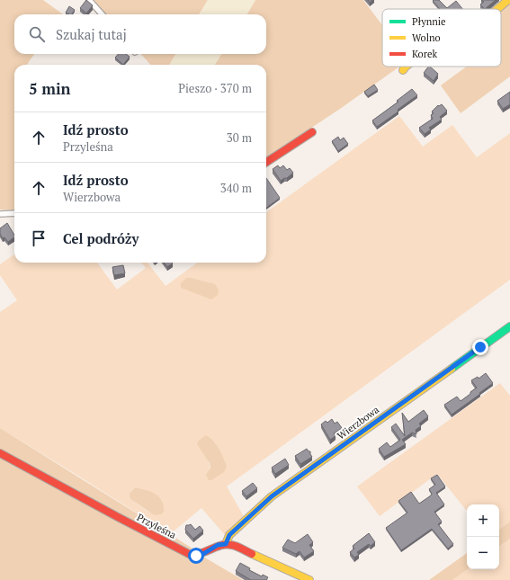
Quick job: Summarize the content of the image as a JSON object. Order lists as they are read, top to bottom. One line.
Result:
{"streets":{"street":["Wierzbowa","Przyleśna"]},"crossings":[["Wierzbowa","Przyleśna"]],"legend":["Płynnie","Wolno","Korek"],"page":{"search":"Szukaj tutaj","heading":["5 min","Pieszo · 370 m"],"list":[["Idź prosto","Przyleśna","30 m"],["Idź prosto","Wierzbowa","340 m"],"Cel podróży"],"map_buttons":["+","−"]}}
